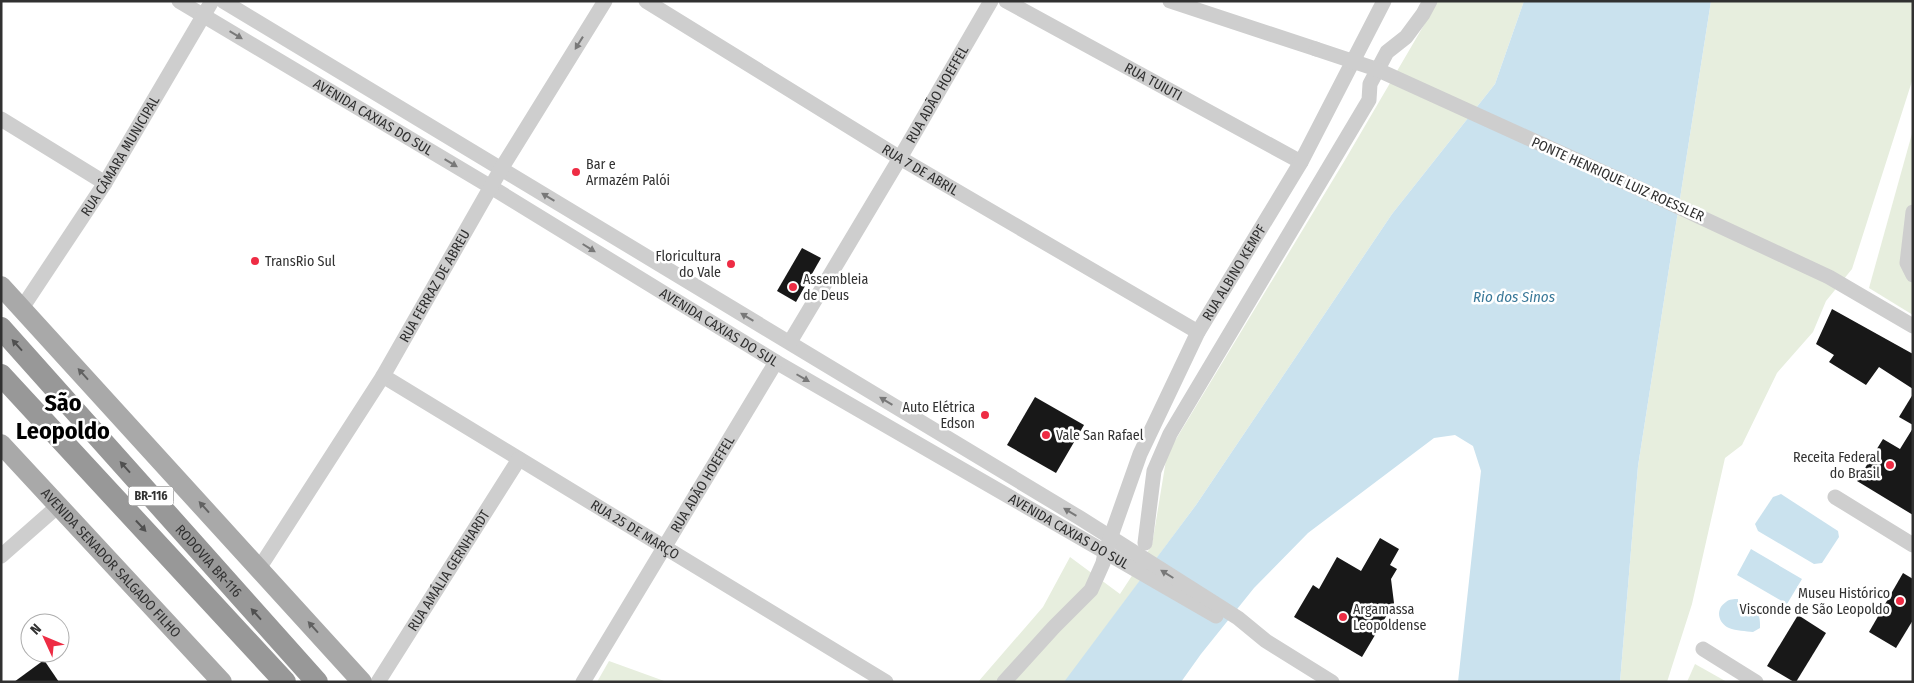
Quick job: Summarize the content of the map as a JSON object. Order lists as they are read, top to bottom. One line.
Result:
{"streets":{"highway":["BR-116","RODOVIA BR-116"],"main road":["AVENIDA SENADOR SALGADO FILHO"],"street":["RUA TUIUTI","RUA ADÃO HOEFFEL","AVENIDA CAXIAS DO SUL","RUA CÂMARA MUNICIPAL","RUA 7 DE ABRIL","PONTE HENRIQUE LUIZ ROESSLER","RUA ALBINO KEMPF","RUA FERRAZ DE ABREU","RUA 25 DE MARÇO","RUA AMÁLIA GERNHARDT"]},"crossings":[["RUA TUIUTI","RUA ALBINO KEMPF"],["RUA ADÃO HOEFFEL","AVENIDA CAXIAS DO SUL"],["RUA ADÃO HOEFFEL","RUA 7 DE ABRIL"],["RUA ADÃO HOEFFEL","RUA 25 DE MARÇO"],["AVENIDA CAXIAS DO SUL","RUA CÂMARA MUNICIPAL"],["AVENIDA CAXIAS DO SUL","RUA ALBINO KEMPF"],["AVENIDA CAXIAS DO SUL","RUA FERRAZ DE ABREU"],["RUA 7 DE ABRIL","RUA ALBINO KEMPF"],["RUA FERRAZ DE ABREU","RUA 25 DE MARÇO"],["RUA 25 DE MARÇO","RUA AMÁLIA GERNHARDT"]],"districts":["São Leopoldo"],"water":["Rio dos Sinos"],"places":["Bar e Armazém Palói","TransRio Sul","Floricultura do Vale","Assembleia de Deus","Auto Elétrica Edson","Vale San Rafael","Receita Federal do Brasil","Museu Histórico Visconde de São Leopoldo","Argamassa Leopoldense"],"north":"top left"}
